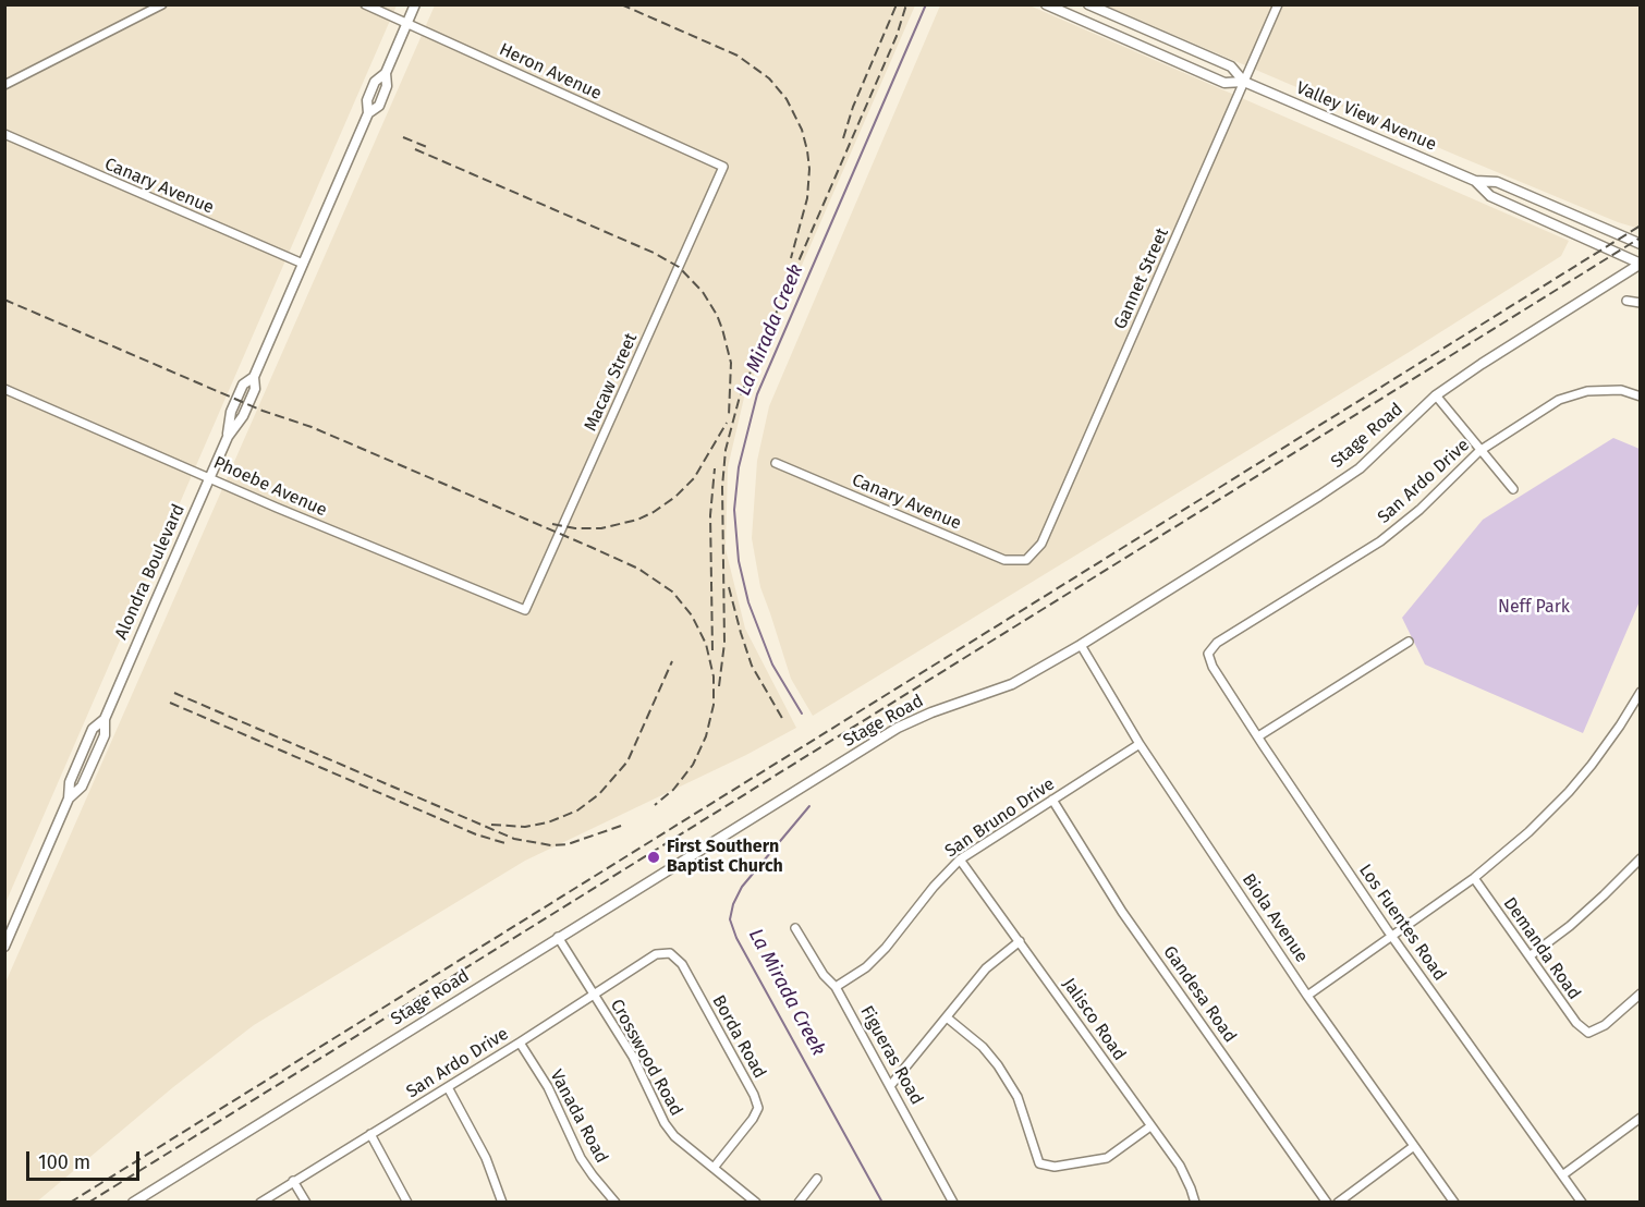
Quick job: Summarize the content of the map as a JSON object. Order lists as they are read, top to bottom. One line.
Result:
{"streets":{"main road":["Valley View Avenue","Stage Road","Alondra Boulevard"],"street":["Heron Avenue","Canary Avenue","Gannet Street","Macaw Street","San Ardo Drive","Phoebe Avenue","San Bruno Drive","Biola Avenue","Los Fuentes Road","Demanda Road","Gandesa Road","Jalisco Road","Borda Road","Figueras Road","Crosswood Road","Vanada Road"]},"crossings":[["Heron Avenue","Macaw Street"],["Heron Avenue","Alondra Boulevard"],["Valley View Avenue","Gannet Street"],["Valley View Avenue","Stage Road"],["Canary Avenue","Gannet Street"],["Canary Avenue","Alondra Boulevard"],["Macaw Street","Phoebe Avenue"],["Stage Road","Biola Avenue"],["Stage Road","Crosswood Road"],["San Ardo Drive","Los Fuentes Road"],["San Ardo Drive","Borda Road"],["San Ardo Drive","Crosswood Road"],["San Ardo Drive","Vanada Road"],["Phoebe Avenue","Alondra Boulevard"],["San Bruno Drive","Biola Avenue"],["San Bruno Drive","Gandesa Road"],["San Bruno Drive","Jalisco Road"],["San Bruno Drive","Figueras Road"],["Borda Road","Crosswood Road"]],"water":["La Mirada Creek"],"parks":["Neff Park"],"places":["First Southern Baptist Church"],"scale_bar":"100 m"}
